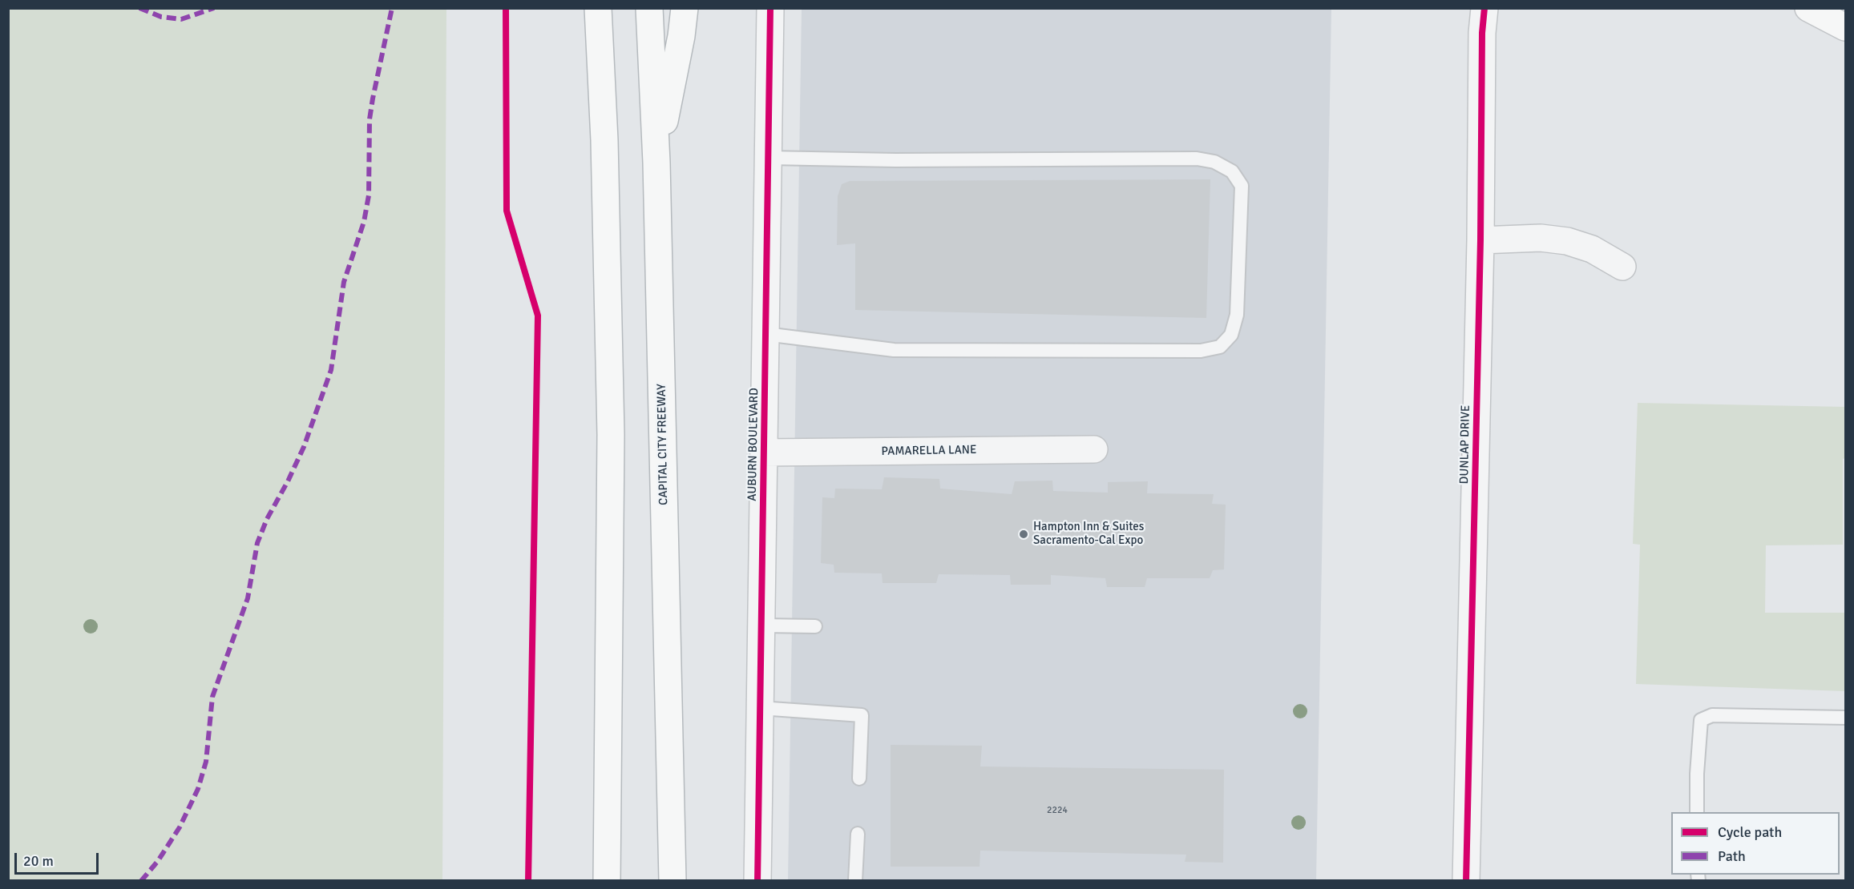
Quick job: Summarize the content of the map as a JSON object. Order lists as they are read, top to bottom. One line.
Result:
{"streets":{"main road":["CAPITAL CITY FREEWAY"],"street":["AUBURN BOULEVARD","DUNLAP DRIVE","PAMARELLA LANE"]},"crossings":[["AUBURN BOULEVARD","PAMARELLA LANE"]],"places":["Hampton Inn & Suites Sacramento-Cal Expo"],"house_numbers":["2224"],"legend":["Cycle path","Path"],"scale_bar":"20 m"}
